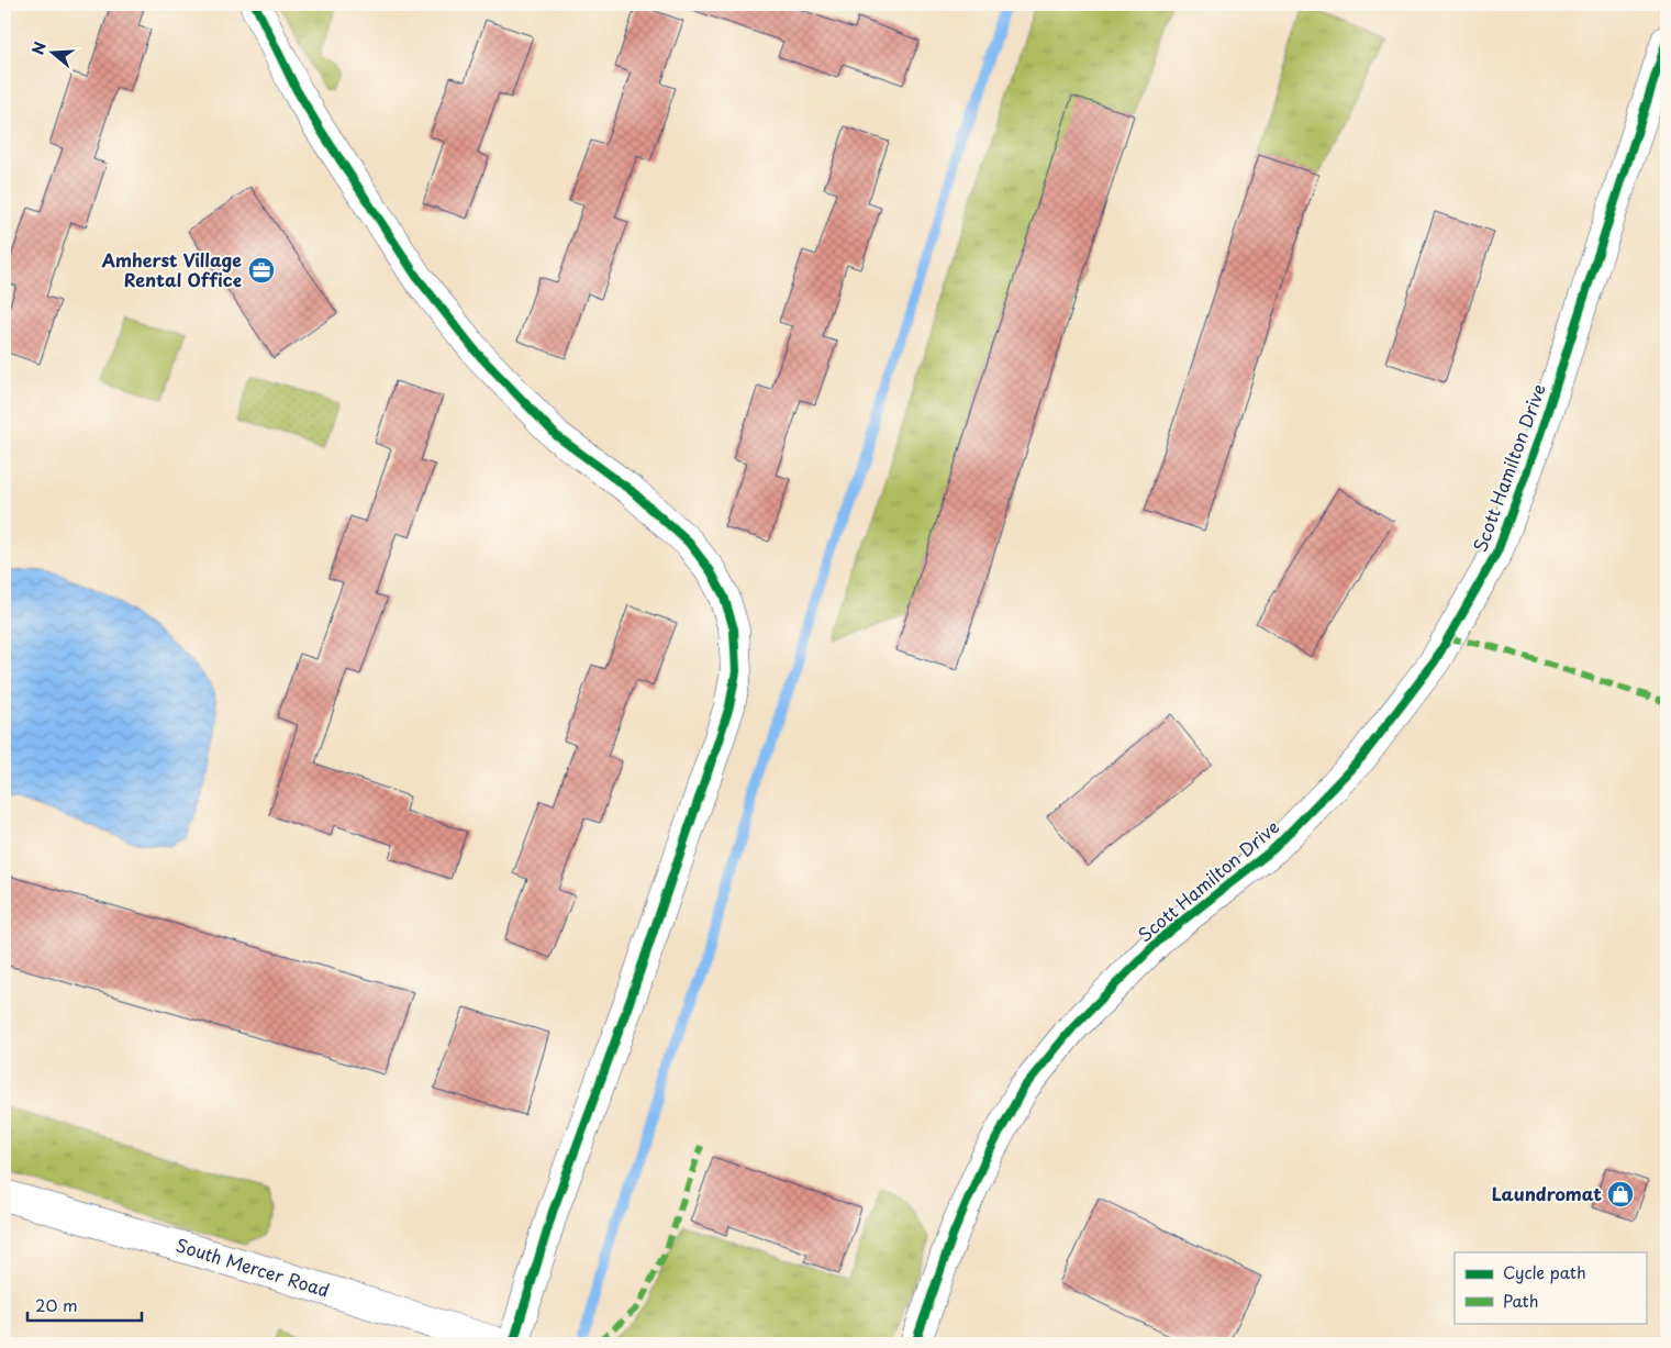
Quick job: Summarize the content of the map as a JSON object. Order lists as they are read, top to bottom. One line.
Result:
{"streets":{"street":["Scott Hamilton Drive","South Mercer Road"]},"places":{"office":["Amherst Village Rental Office"],"shop":["Laundromat"]},"legend":["Cycle path","Path"],"scale_bar":"20 m","north":"left"}
